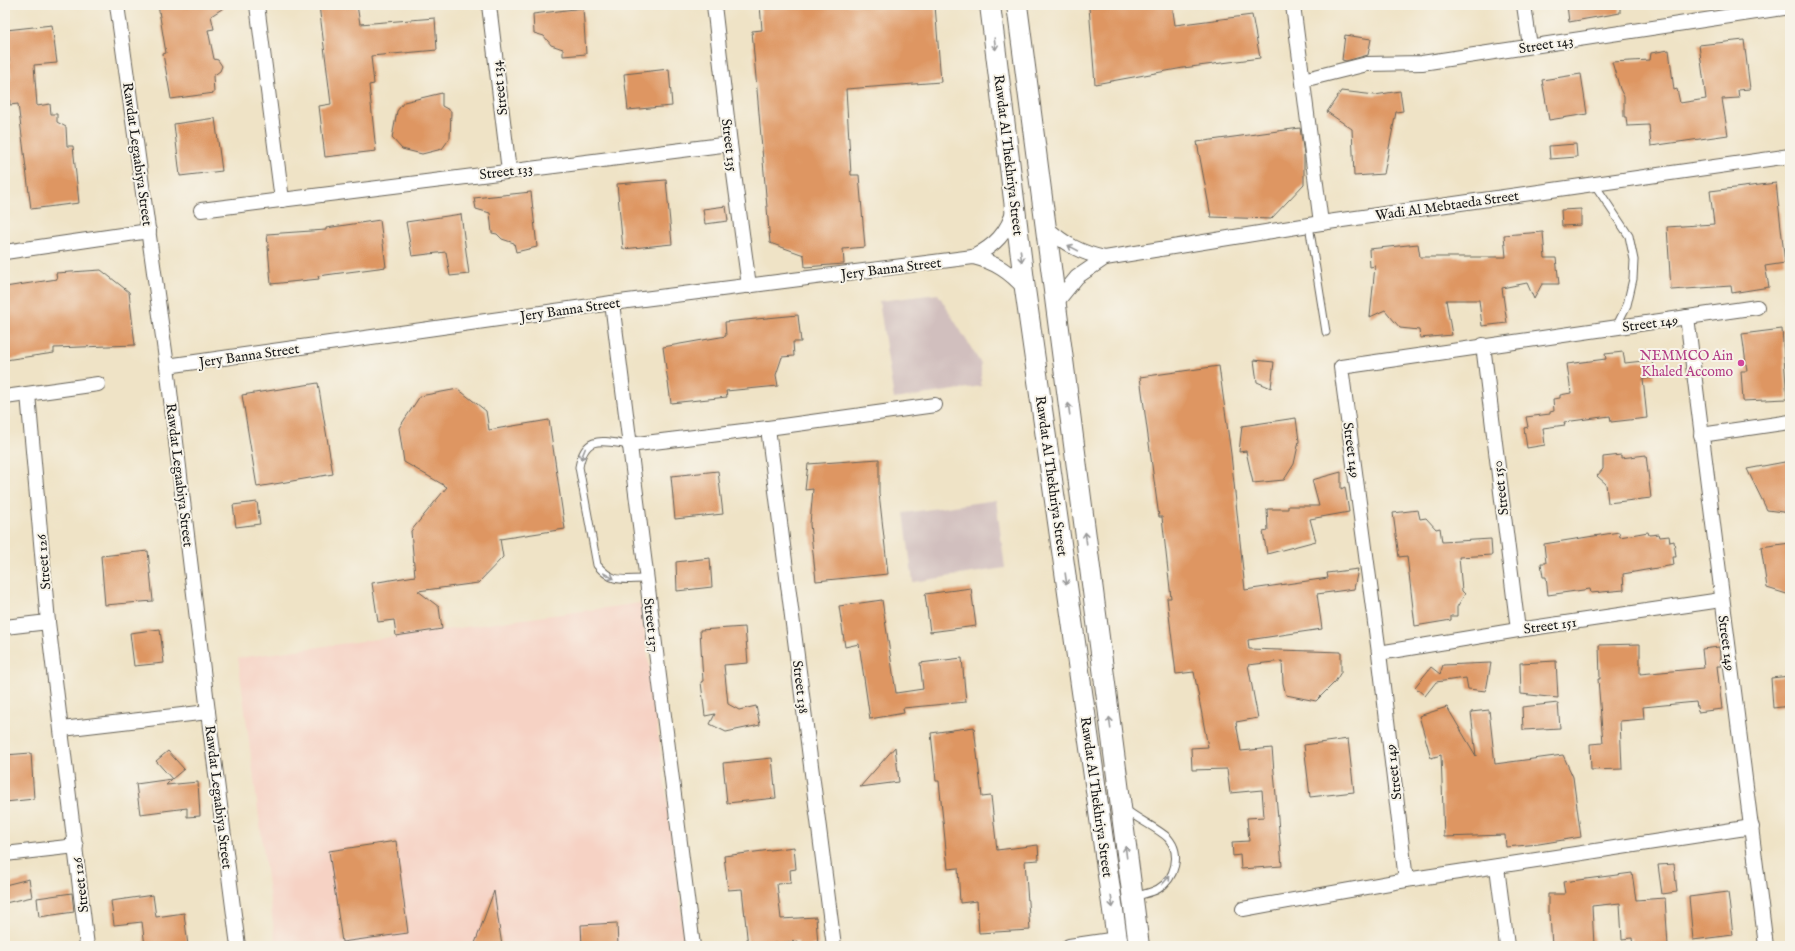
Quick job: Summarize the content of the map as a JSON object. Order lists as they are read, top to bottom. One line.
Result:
{"streets":{"street":["Street 143","Street 134","Street 135","Rawdat Legaabiya Street","Rawdat Al Thekhriya Street","Street 133","Wadi Al Mebtaeda Street","Jery Banna Street","Street 149","Street 150","Street 126","Street 137","Street 151","Street 138"]},"crossings":[["Street 134","Street 133"],["Street 135","Street 133"],["Street 135","Jery Banna Street"],["Rawdat Legaabiya Street","Jery Banna Street"],["Rawdat Al Thekhriya Street","Wadi Al Mebtaeda Street"],["Rawdat Al Thekhriya Street","Jery Banna Street"],["Jery Banna Street","Street 137"],["Street 149","Street 150"],["Street 149","Street 151"],["Street 150","Street 151"]],"places":["NEMMCO Ain Khaled Accomo"]}
